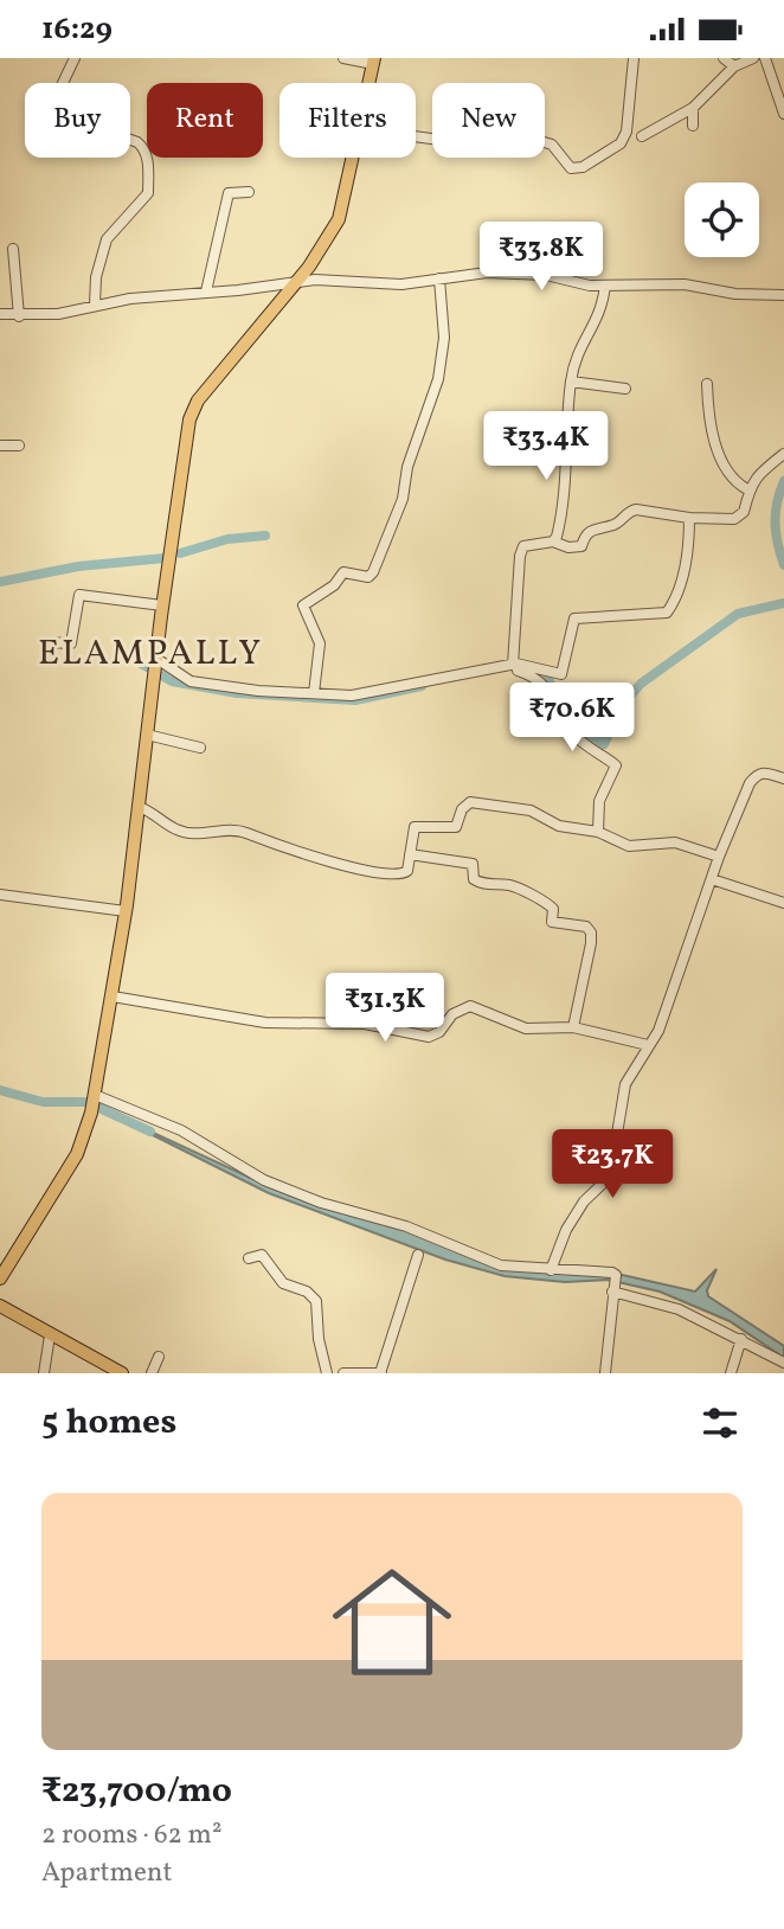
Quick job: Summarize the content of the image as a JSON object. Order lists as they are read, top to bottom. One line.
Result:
{"districts":["ELAMPALLY"],"page":{"status":"16:29","chip":["Buy","Rent","Filters","New"],"price":["₹33.8K","₹33.4K","₹70.6K","₹31.3K","₹23.7K"],"heading":"5 homes","list":[{"name":"₹23,700/mo","note":"2 rooms · 62 m² · Apartment"}]}}
